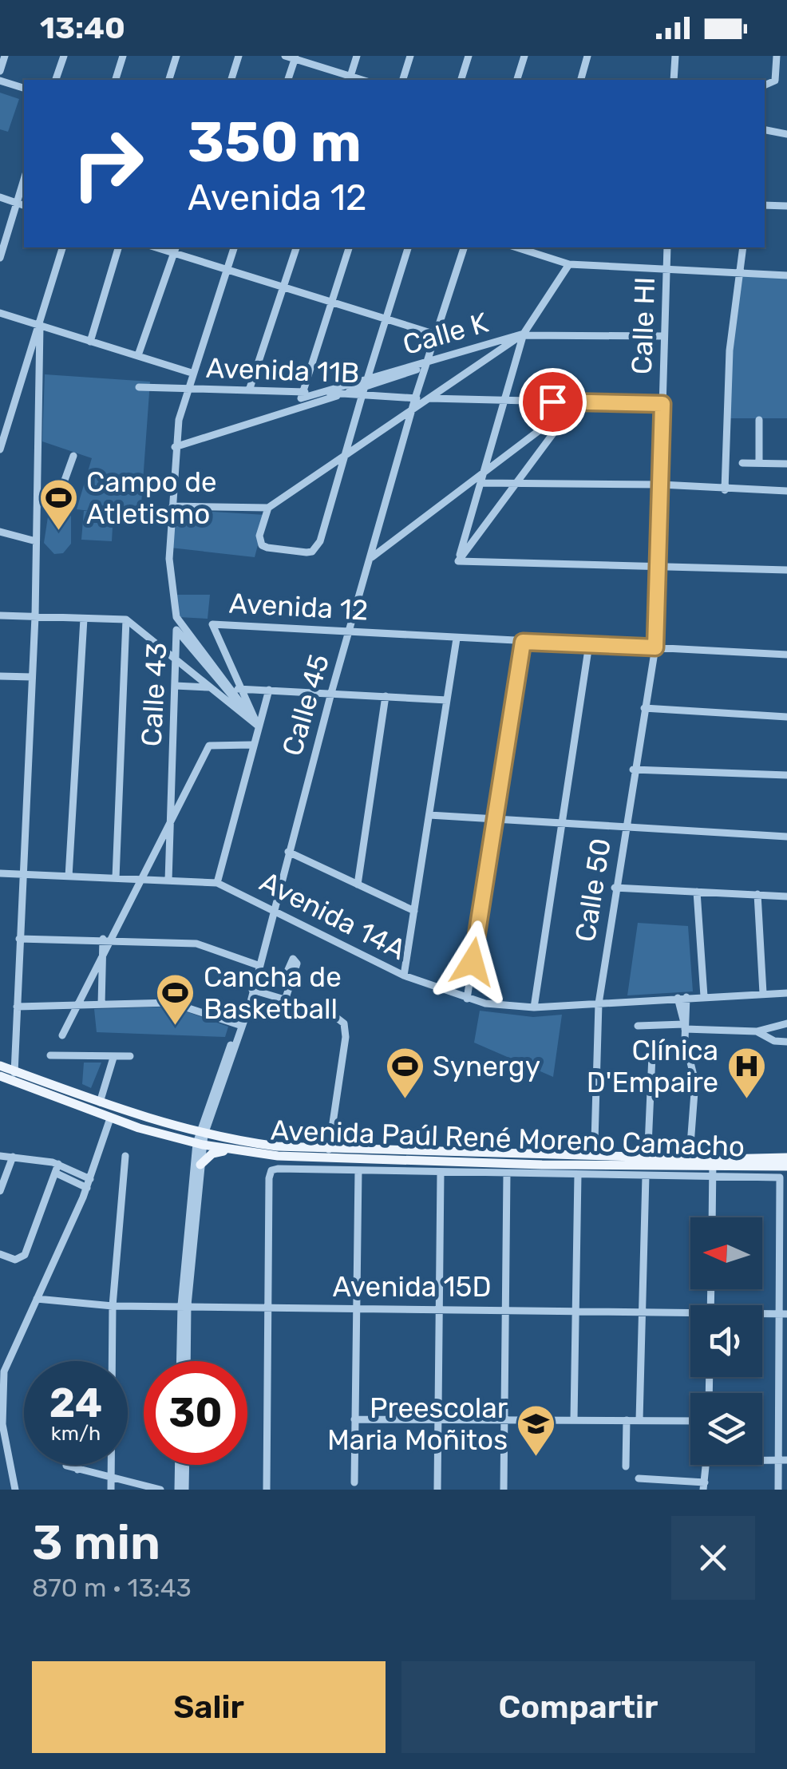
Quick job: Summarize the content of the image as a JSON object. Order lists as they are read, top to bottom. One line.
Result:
{"streets":{"main road":["Avenida Paúl René Moreno Camacho"],"street":["Calle HI","Calle K","Avenida 11B","Avenida 12","Calle 43","Calle 45","Calle 50","Avenida 14A","Avenida 15D"]},"crossings":[["Calle HI","Avenida 11B"],["Calle HI","Avenida 12"],["Calle HI","Calle 50"],["Calle K","Avenida 11B"],["Avenida 11B","Calle 43"],["Avenida 11B","Calle 45"],["Avenida 12","Calle 43"],["Avenida 12","Calle 45"],["Avenida 12","Calle 50"],["Calle 43","Avenida 14A"],["Calle 45","Avenida 14A"],["Calle 45","Avenida Paúl René Moreno Camacho"],["Calle 45","Avenida 15D"],["Calle 50","Avenida 14A"]],"places":{"sports":["Campo de Atletismo","Cancha de Basketball","Synergy"],"hospital":["Clínica D'Empaire"],"school or university":["Preescolar Maria Moñitos"]},"north":"left","page":{"status":"13:40","turn":["350 m","Avenida 12"],"speed":"24 km/h","limit":"30","heading":["3 min","870 m · 13:43"],"buttons":["Salir","Compartir"]}}
